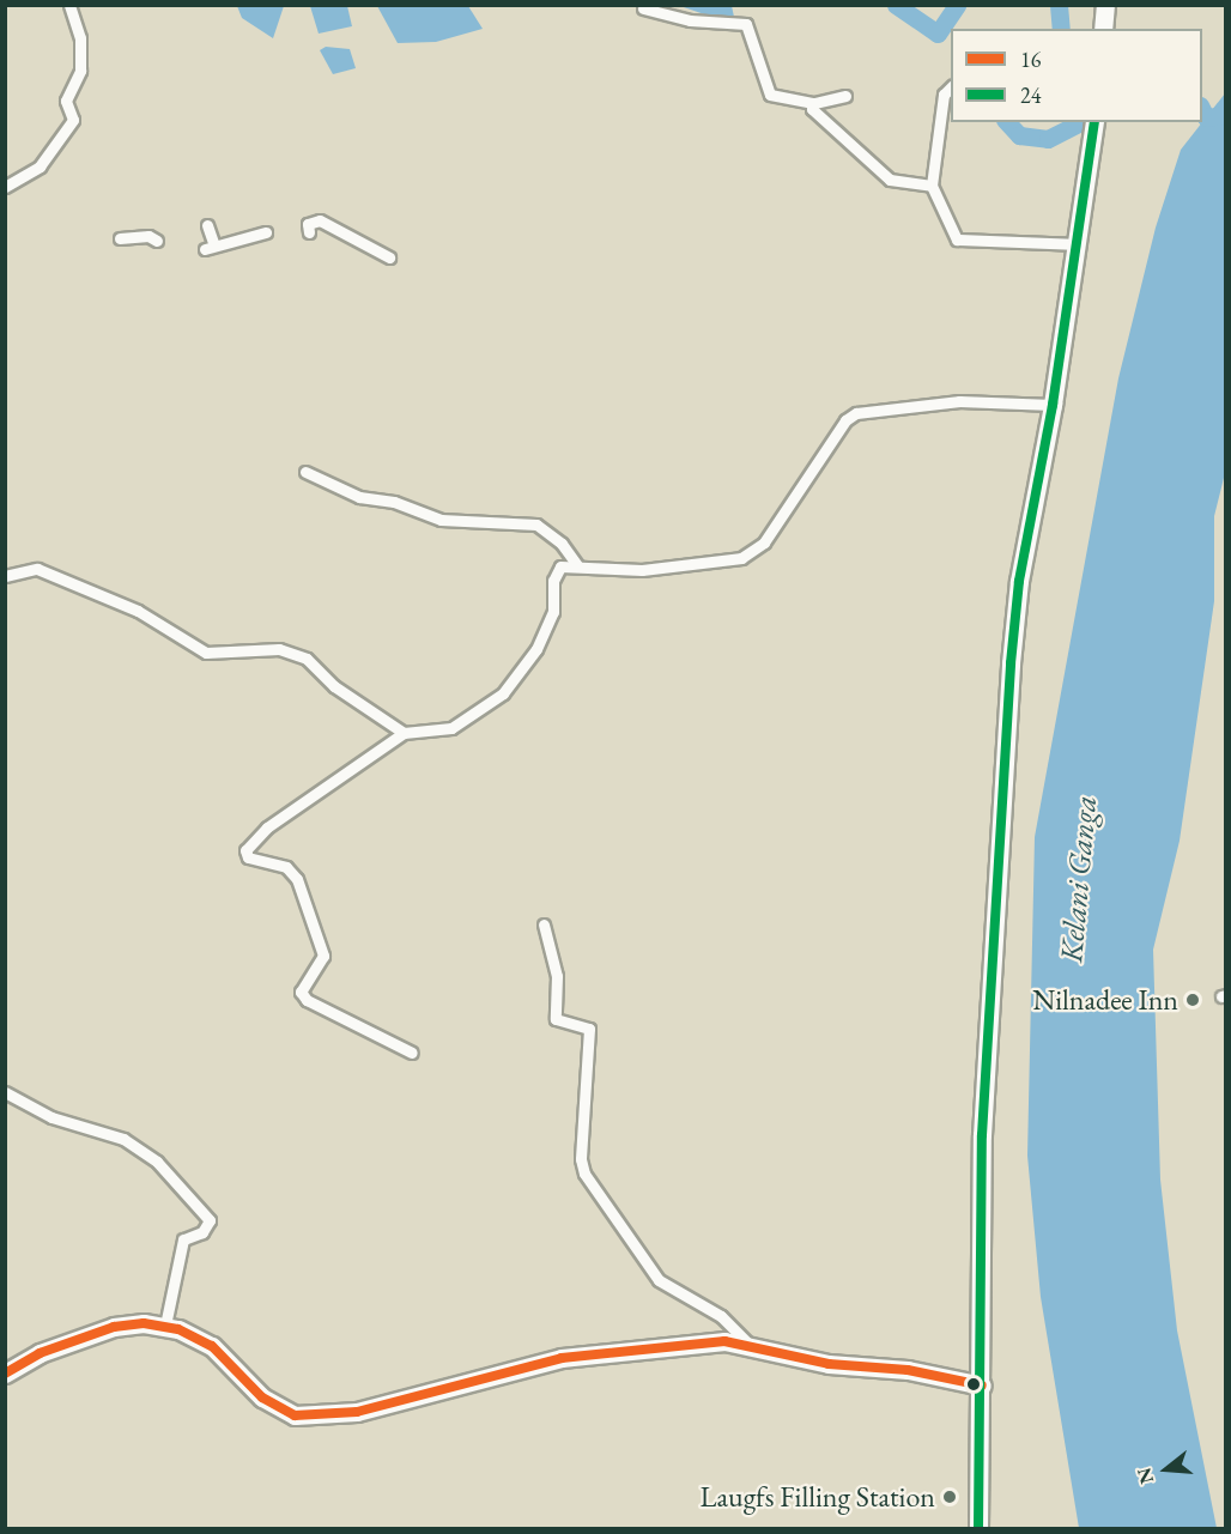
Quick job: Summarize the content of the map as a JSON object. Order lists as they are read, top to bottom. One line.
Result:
{"water":["Kelani Ganga"],"places":["Nilnadee Inn","Laugfs Filling Station"],"lines":["transit line 24","transit line 16"],"legend":["16","24"],"north":"left"}
